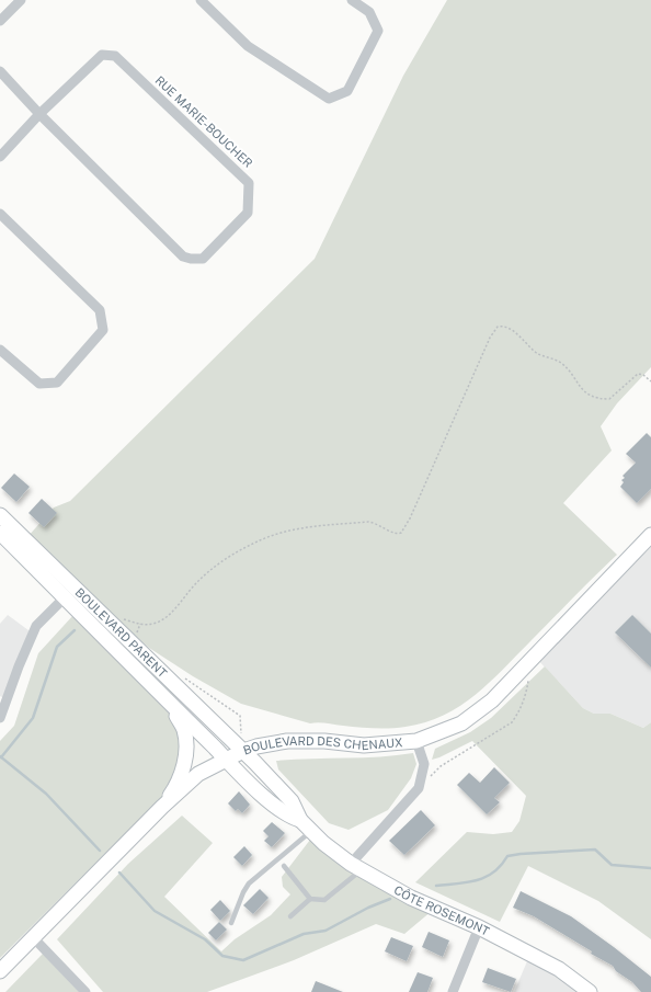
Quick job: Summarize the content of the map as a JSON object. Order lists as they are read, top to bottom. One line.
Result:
{"streets":{"street":["RUE MARIE-BOUCHER","BOULEVARD PARENT","BOULEVARD DES CHENAUX","CÔTE ROSEMONT"]},"crossings":[["BOULEVARD PARENT","BOULEVARD DES CHENAUX"],["BOULEVARD PARENT","CÔTE ROSEMONT"],["BOULEVARD DES CHENAUX","CÔTE ROSEMONT"]]}
